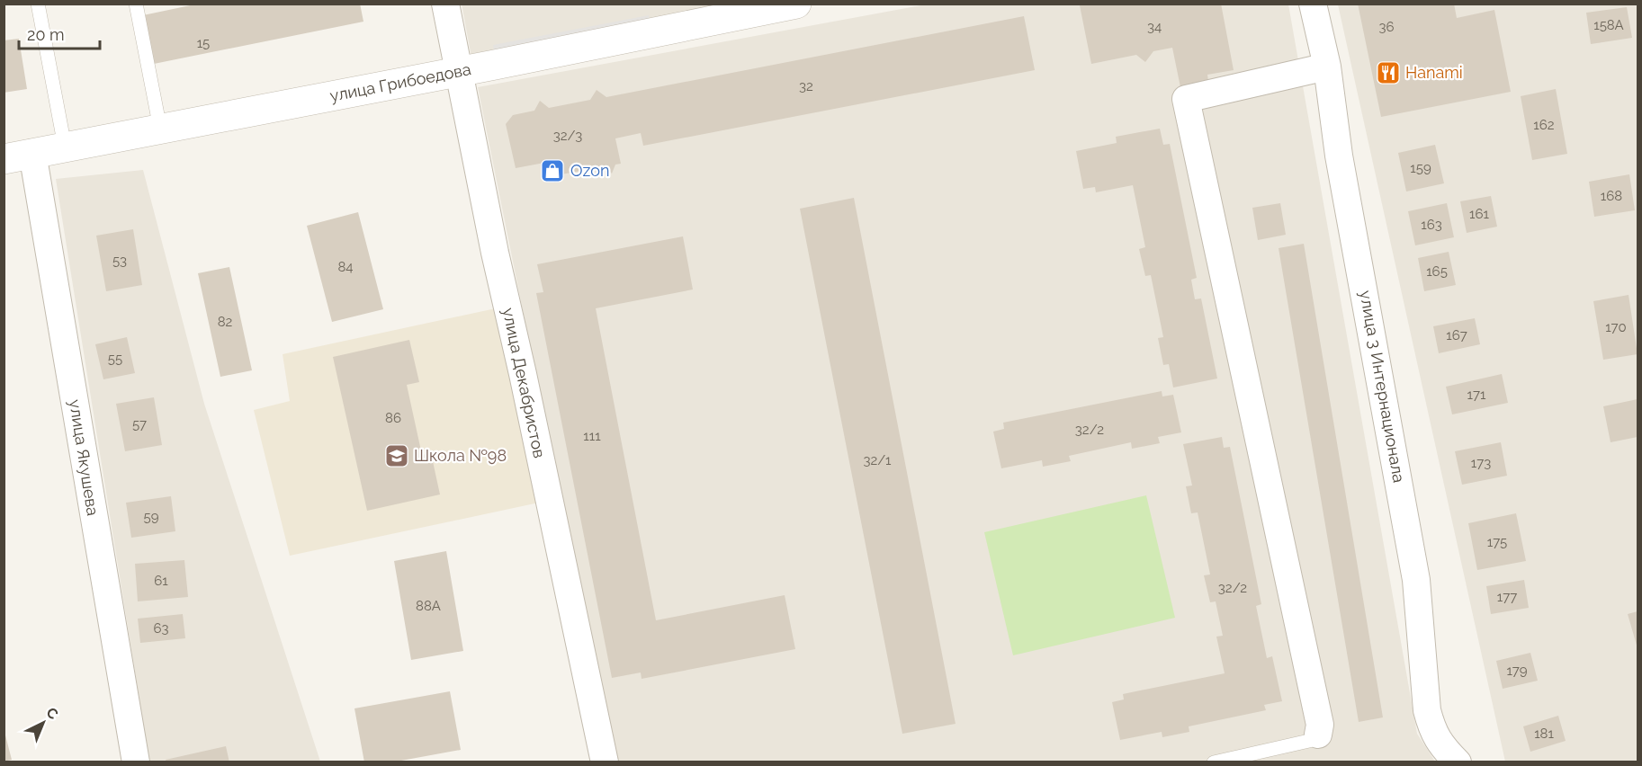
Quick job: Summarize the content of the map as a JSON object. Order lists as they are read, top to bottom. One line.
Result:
{"streets":{"street":["улица Грибоедова","улица Декабристов","улица 3 Интернационала","улица Якушева"]},"crossings":[["улица Грибоедова","улица Декабристов"],["улица Грибоедова","улица Якушева"]],"places":{"restaurant":["Hanami"],"shop":["Ozon"],"school or university":["Школа №98"]},"house_numbers":["158А","34","36","15","32","162","32/3","159","168","161","163","53","84","165","82","170","167","55","171","86","57","32/2","111","32/1","173","59","175","61","32/2","177","88А","63","179","181"],"scale_bar":"20 m","north":"top right"}
